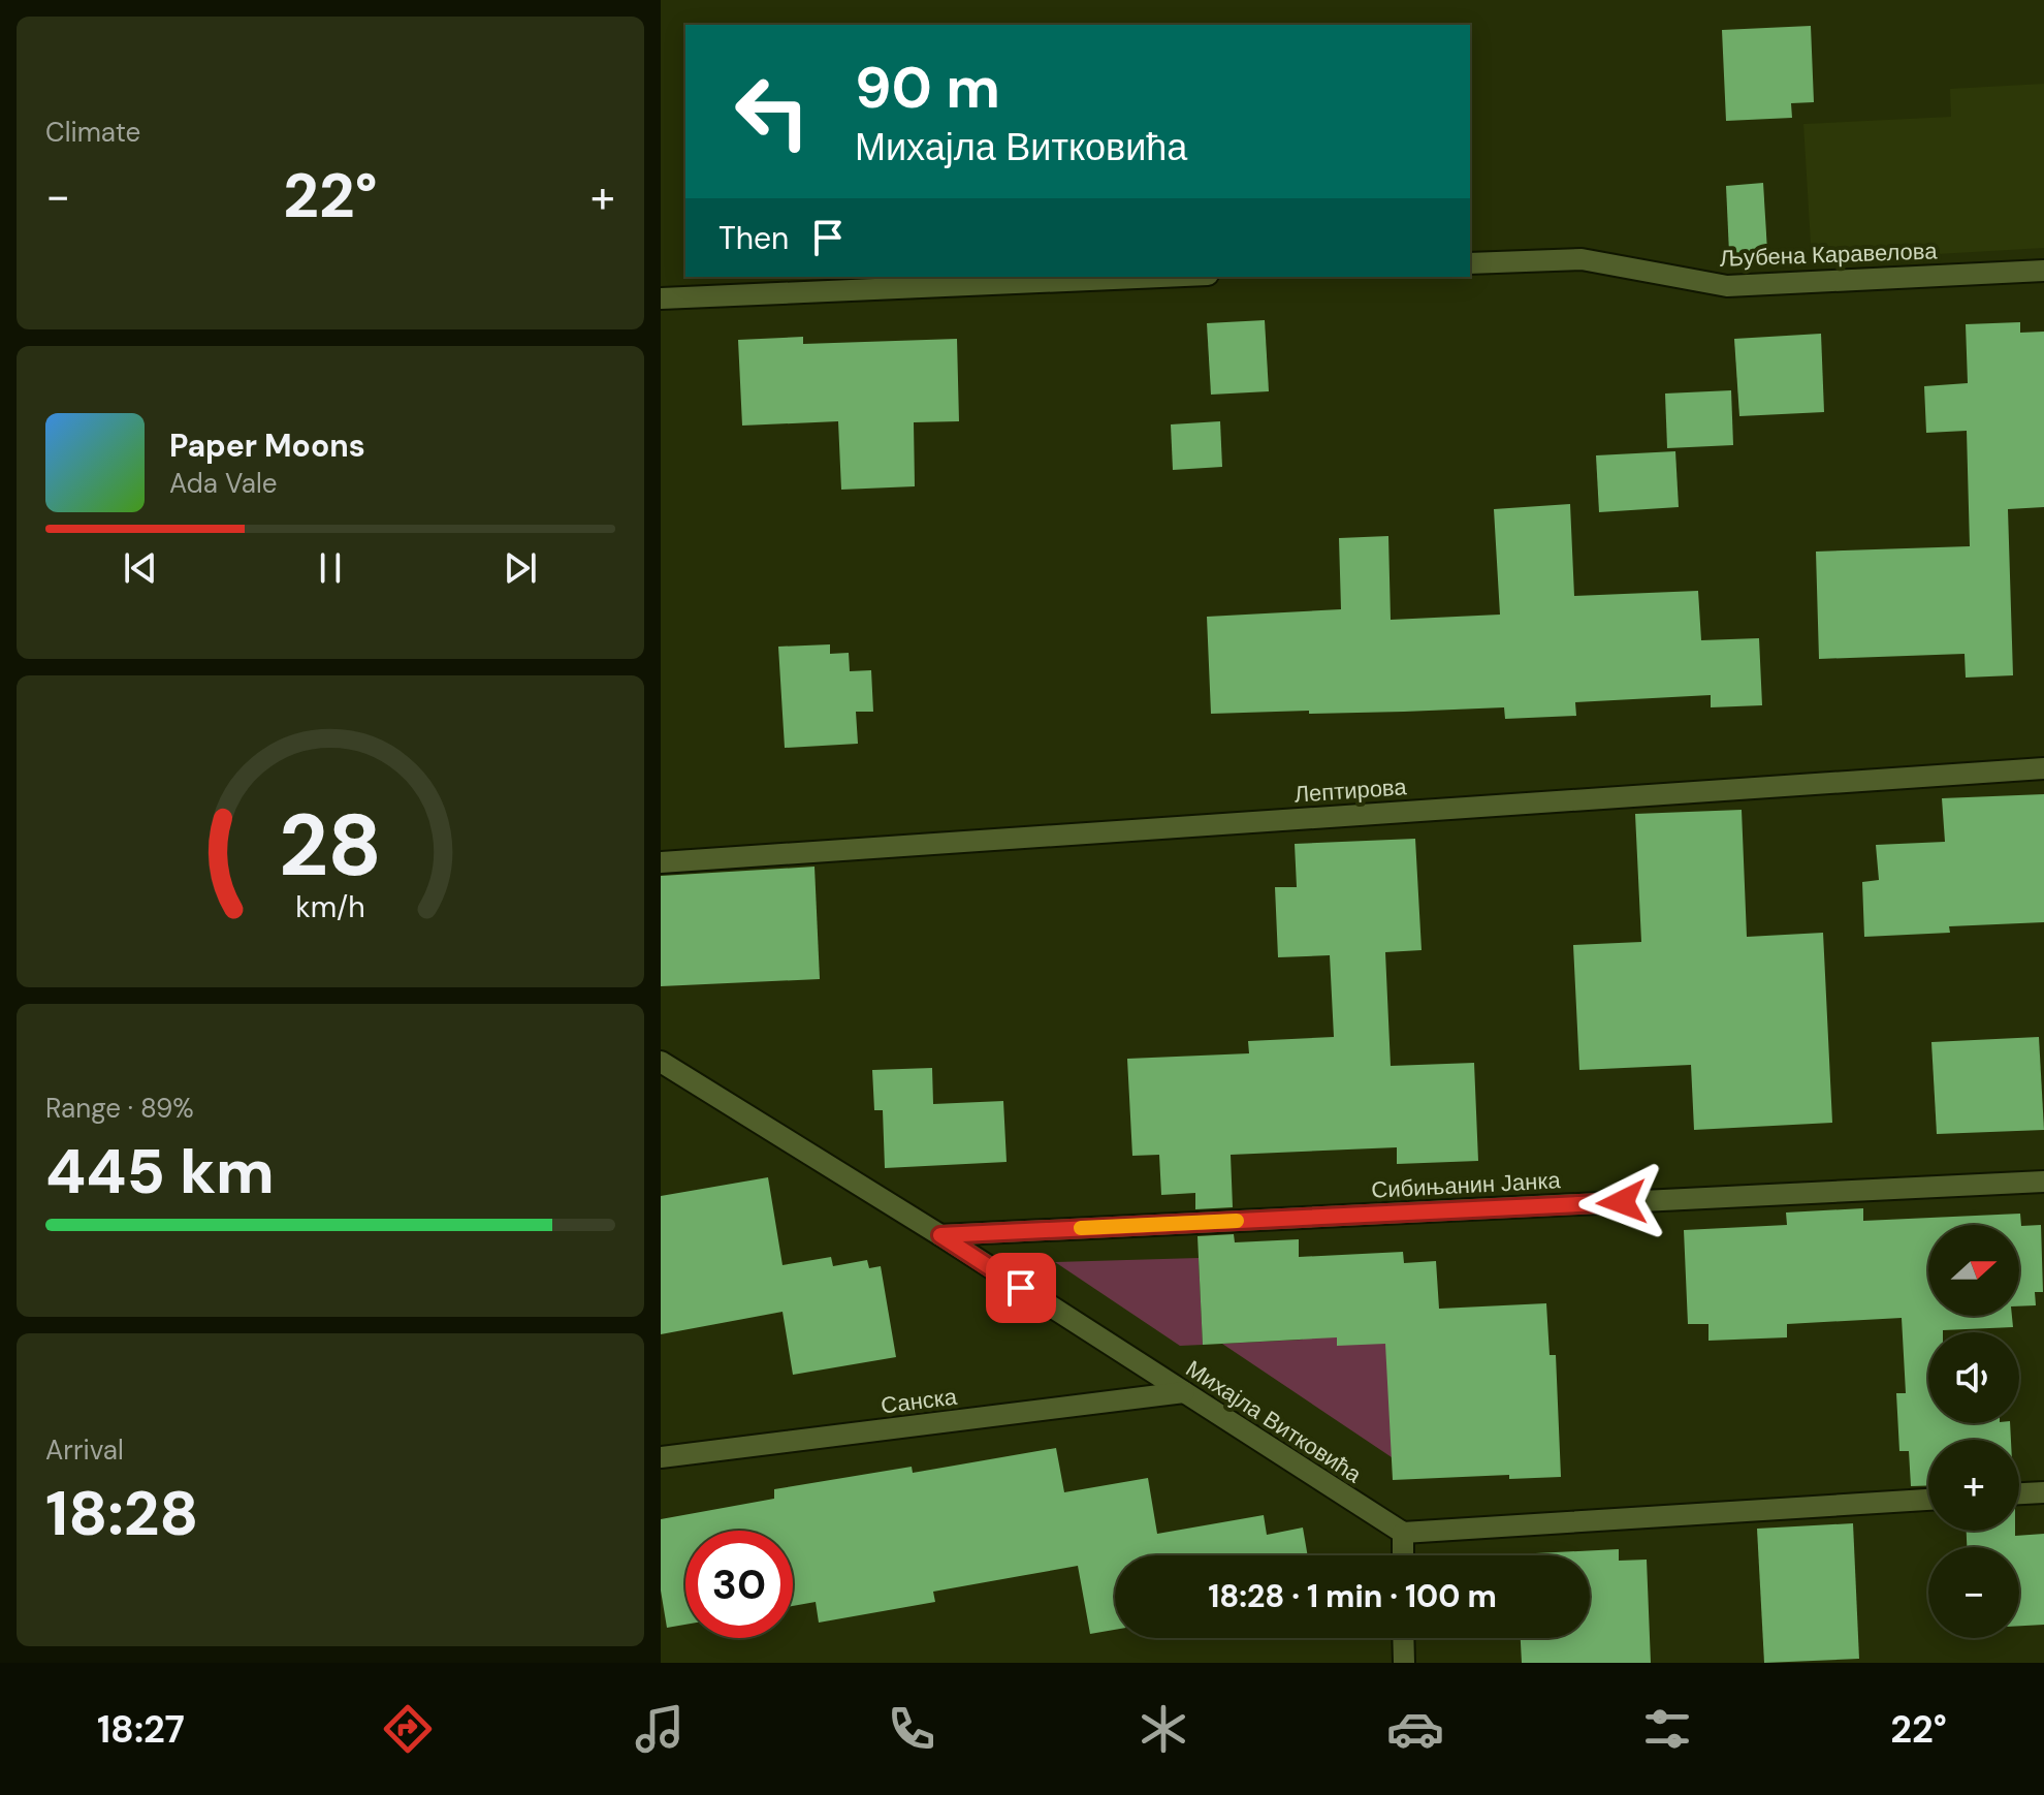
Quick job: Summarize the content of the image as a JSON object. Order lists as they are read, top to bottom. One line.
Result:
{"streets":{"street":["Љубена Каравелова","Лептирова","Сибињанин Јанка","Санска","Михајла Витковића"]},"crossings":[["Сибињанин Јанка","Михајла Витковића"],["Санска","Михајла Витковића"]],"north":"right","page":{"tile":["Climate",["Range · 89%","445 km"],["Arrival","18:28"]],"turn":["90 m","Михајла Витковића"],"heat":["−","22°","+"],"then":"Then","song":["Paper Moons","Ada Vale"],"map_buttons":["+","−"],"limit":"30","trip":"18:28 · 1 min · 100 m","tabs":["18:27","22°"],"gauge":["28","km/h"]}}
